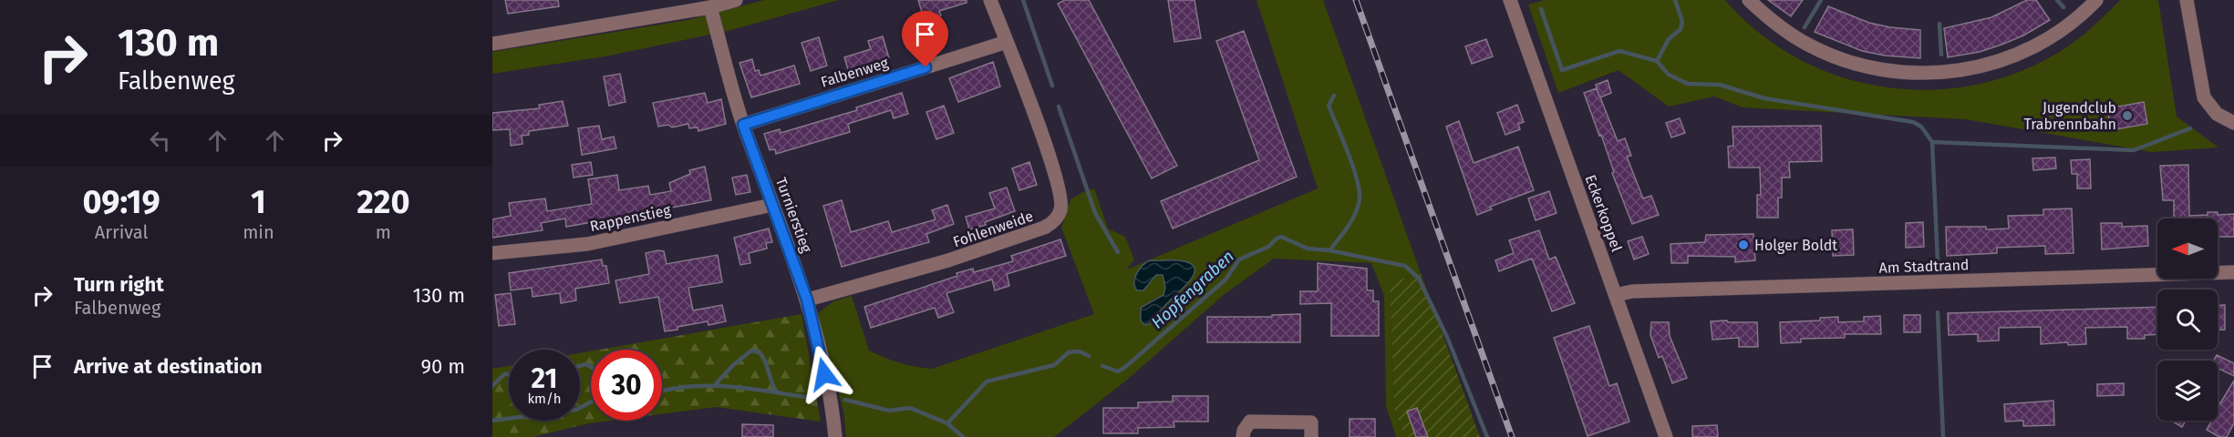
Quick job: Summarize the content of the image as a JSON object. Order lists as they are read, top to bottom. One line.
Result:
{"streets":{"street":["Falbenweg","Eckerkoppel","Turnierstieg","Rappenstieg","Fohlenweide","Am Stadtrand"]},"crossings":[["Falbenweg","Turnierstieg"],["Falbenweg","Fohlenweide"],["Eckerkoppel","Am Stadtrand"],["Turnierstieg","Rappenstieg"],["Turnierstieg","Fohlenweide"]],"water":["Hopfengraben"],"places":["Jugendclub Trabrennbahn","Holger Boldt"],"north":"left","page":{"turn":["130 m","Falbenweg"],"eta":["09:19","Arrival","1","min","220","m"],"list":[{"name":"Turn right","note":"Falbenweg","value":"130 m"},{"name":"Arrive at destination","value":"90 m"}],"speed":"21 km/h","limit":"30"}}
